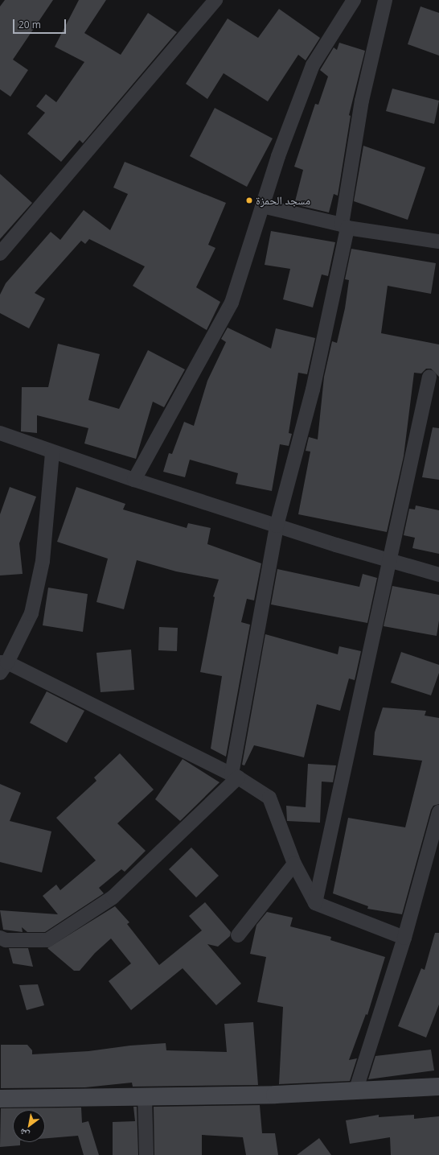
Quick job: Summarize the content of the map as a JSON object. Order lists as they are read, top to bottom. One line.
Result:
{"places":["مسجد الحمزة"],"scale_bar":"20 m","north":"bottom left"}
